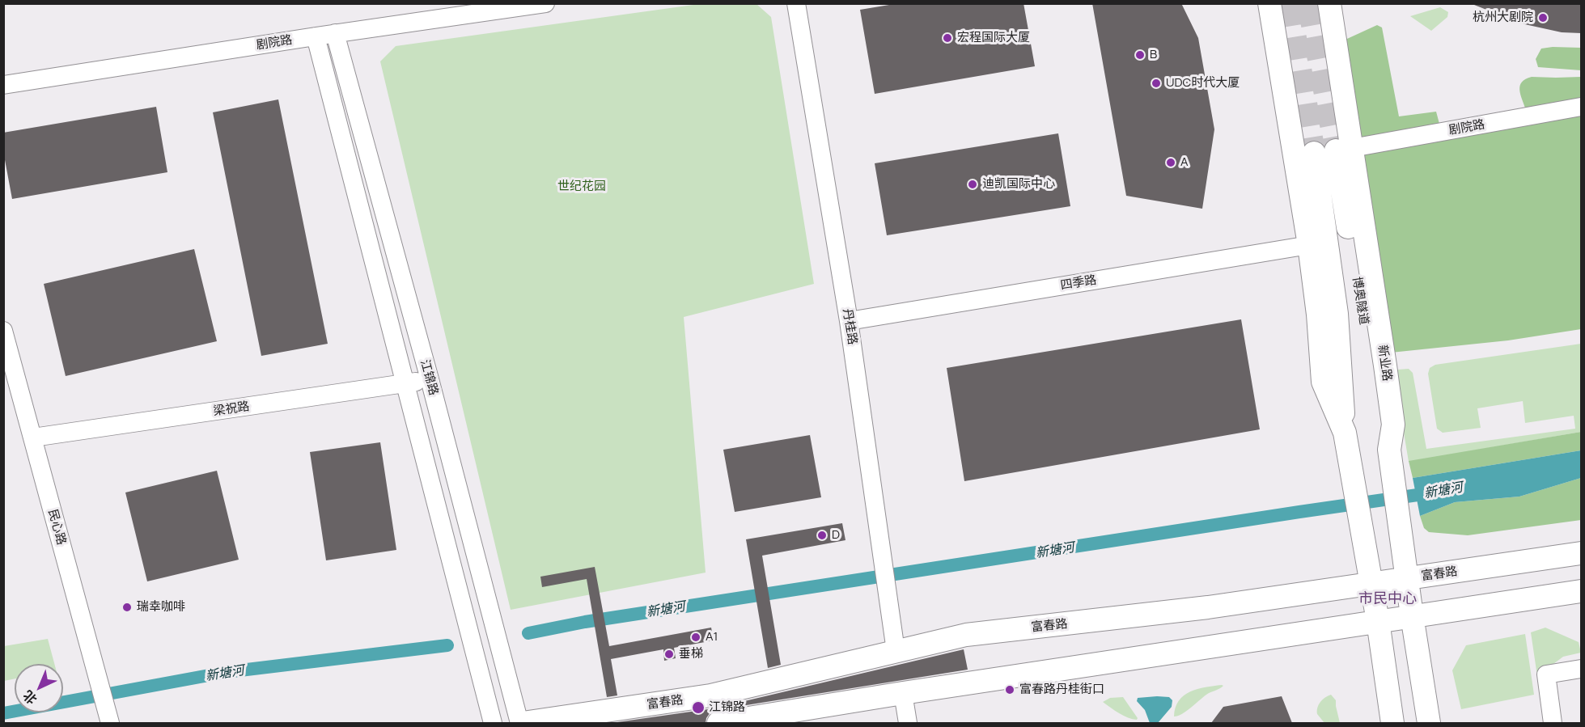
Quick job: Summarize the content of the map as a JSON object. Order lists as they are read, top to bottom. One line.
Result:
{"streets":{"main road":["博奥隧道","新业路","富春路"],"street":["剧院路","四季路","丹桂路","江锦路","梁祝路","民心路"]},"crossings":[["剧院路","博奥隧道"],["剧院路","新业路"],["剧院路","江锦路"],["四季路","丹桂路"],["博奥隧道","新业路"],["丹桂路","富春路"],["新业路","富春路"],["江锦路","梁祝路"],["江锦路","富春路"],["梁祝路","民心路"]],"districts":["市民中心"],"water":["新塘河"],"parks":["世纪花园"],"places":["杭州大剧院","宏程国际大厦","B","UDC时代大厦","A","迪凯国际中心","D","瑞幸咖啡","A1","垂梯","富春路丹桂街口","江锦路"],"north":"bottom left"}
